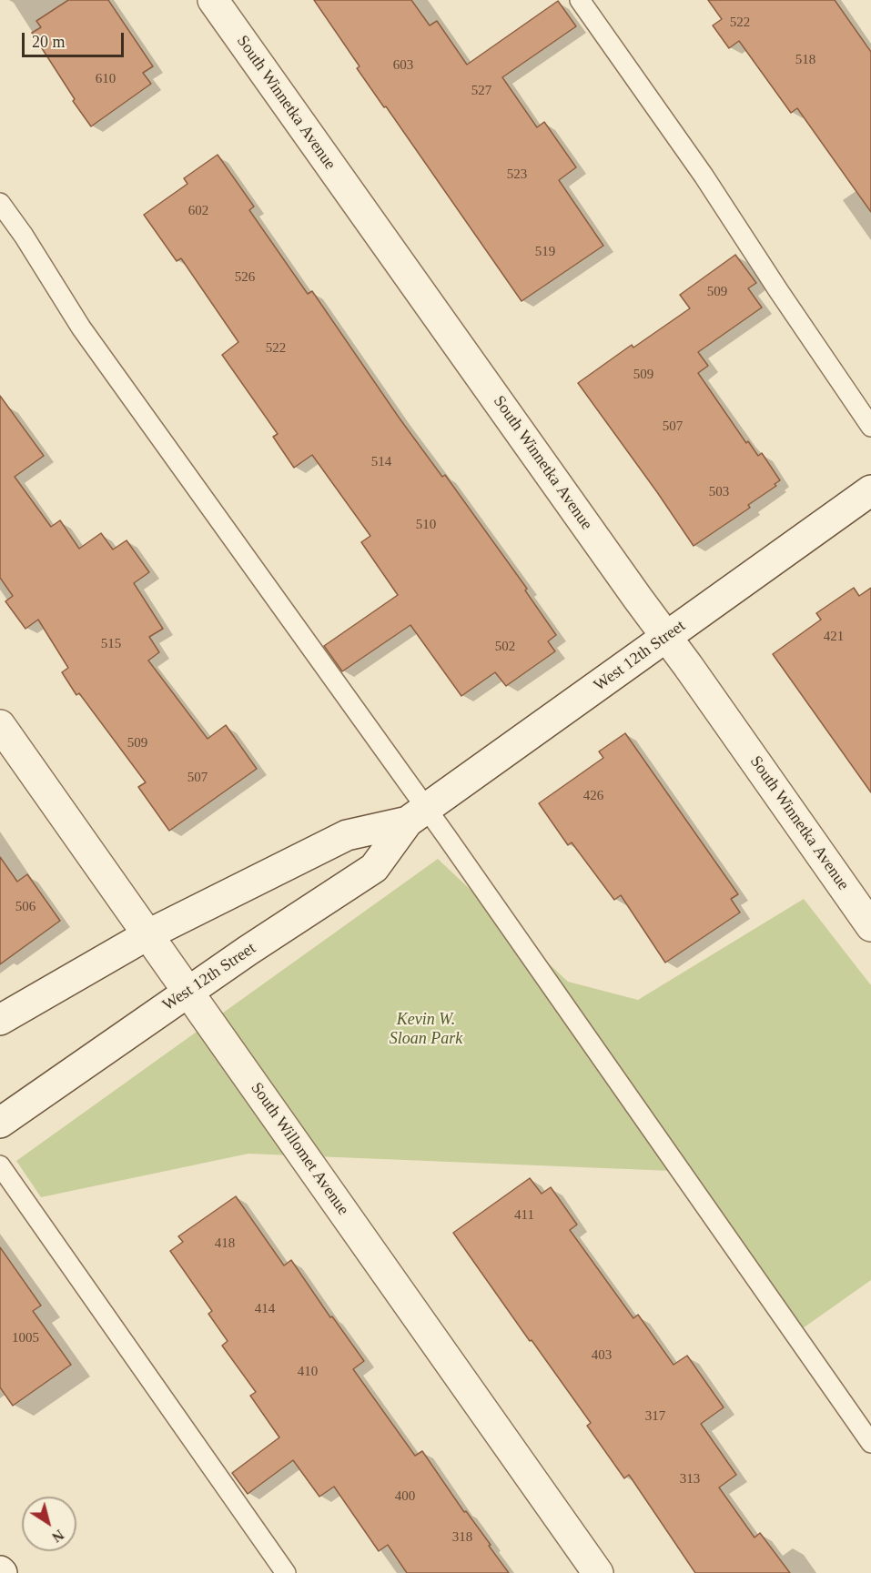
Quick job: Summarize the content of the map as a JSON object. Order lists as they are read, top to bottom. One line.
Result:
{"streets":{"street":["South Winnetka Avenue","West 12th Street","South Willomet Avenue"]},"crossings":[["South Winnetka Avenue","West 12th Street"],["West 12th Street","South Willomet Avenue"]],"parks":["Kevin W. Sloan Park"],"house_numbers":["522","518","603","610","527","523","602","519","526","509","522","509","507","514","503","510","421","515","502","509","507","426","506","411","418","414","1005","403","410","317","313","400","318"],"scale_bar":"20 m","north":"bottom right"}
